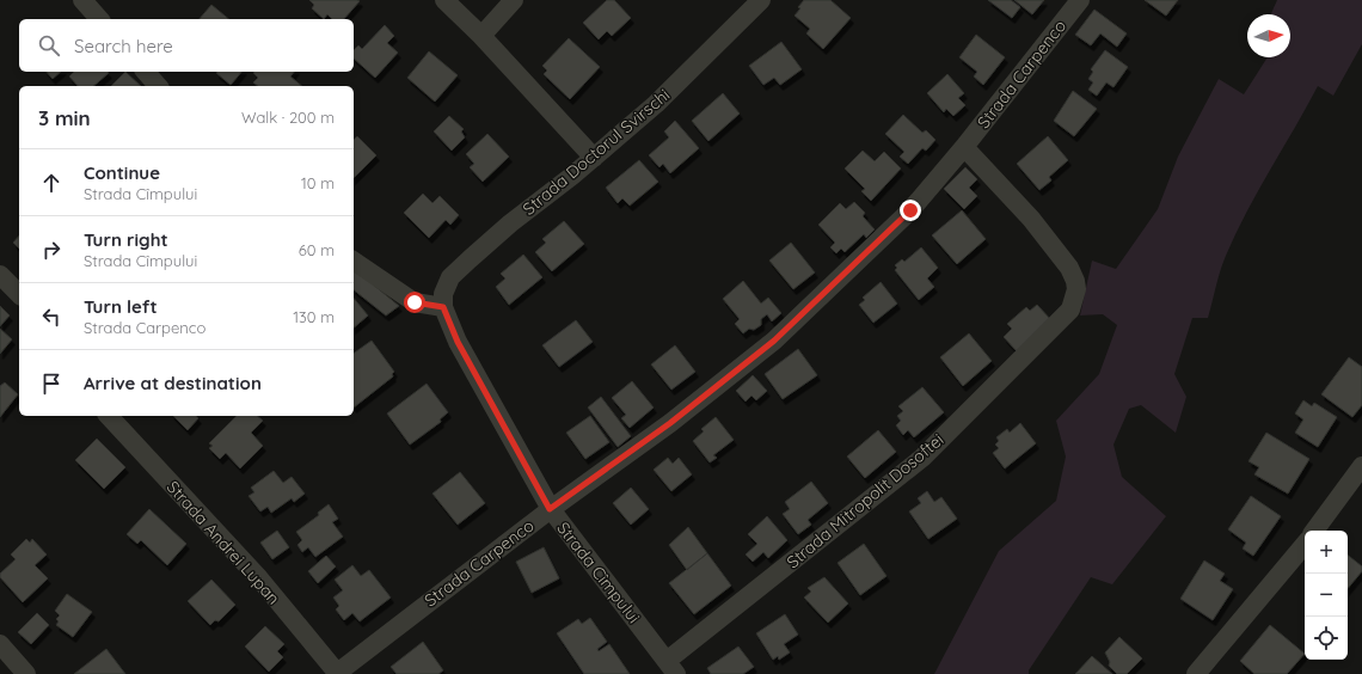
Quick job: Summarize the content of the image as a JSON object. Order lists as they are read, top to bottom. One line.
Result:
{"streets":{"street":["Strada Carpenco","Strada Doctorul Svirschi","Strada Mitropolit Dosoftei","Strada Andrei Lupan","Strada Cîmpului"]},"crossings":[["Strada Carpenco","Strada Mitropolit Dosoftei"],["Strada Carpenco","Strada Andrei Lupan"],["Strada Carpenco","Strada Cîmpului"],["Strada Doctorul Svirschi","Strada Cîmpului"],["Strada Mitropolit Dosoftei","Strada Cîmpului"]],"north":"right","page":{"search":"Search here","heading":["3 min","Walk · 200 m"],"list":[["Continue","Strada Cîmpului","10 m"],["Turn right","Strada Cîmpului","60 m"],["Turn left","Strada Carpenco","130 m"],"Arrive at destination"],"map_buttons":["+","−"]}}
